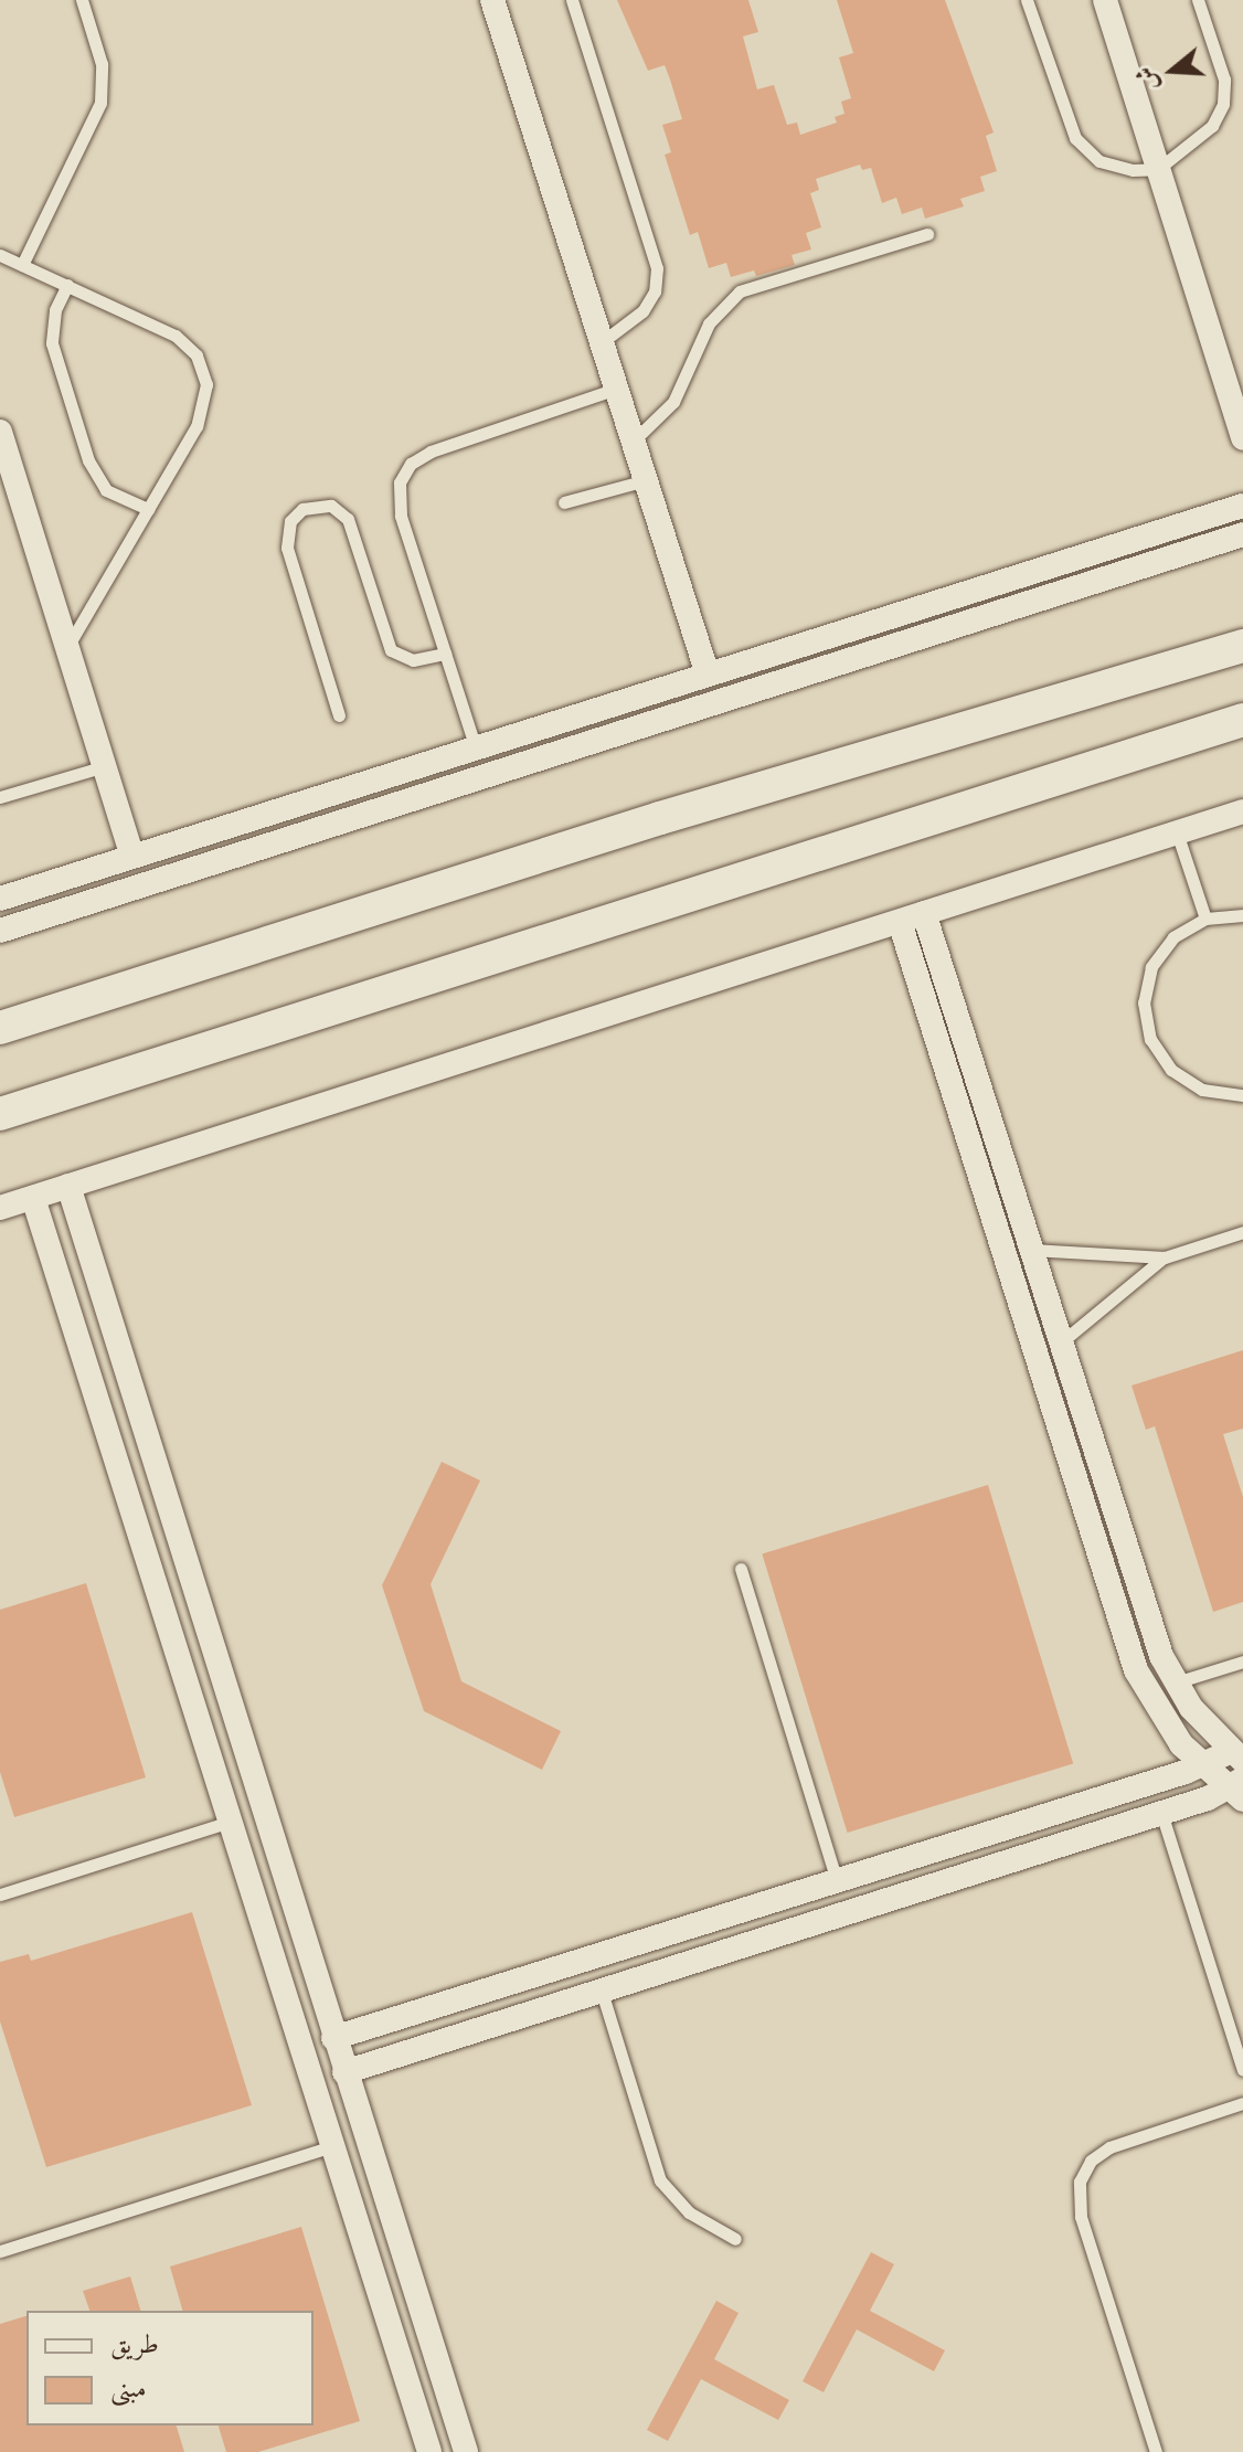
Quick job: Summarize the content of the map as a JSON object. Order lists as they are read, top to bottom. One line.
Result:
{"legend":["طريق","مبنى"],"north":"left"}
